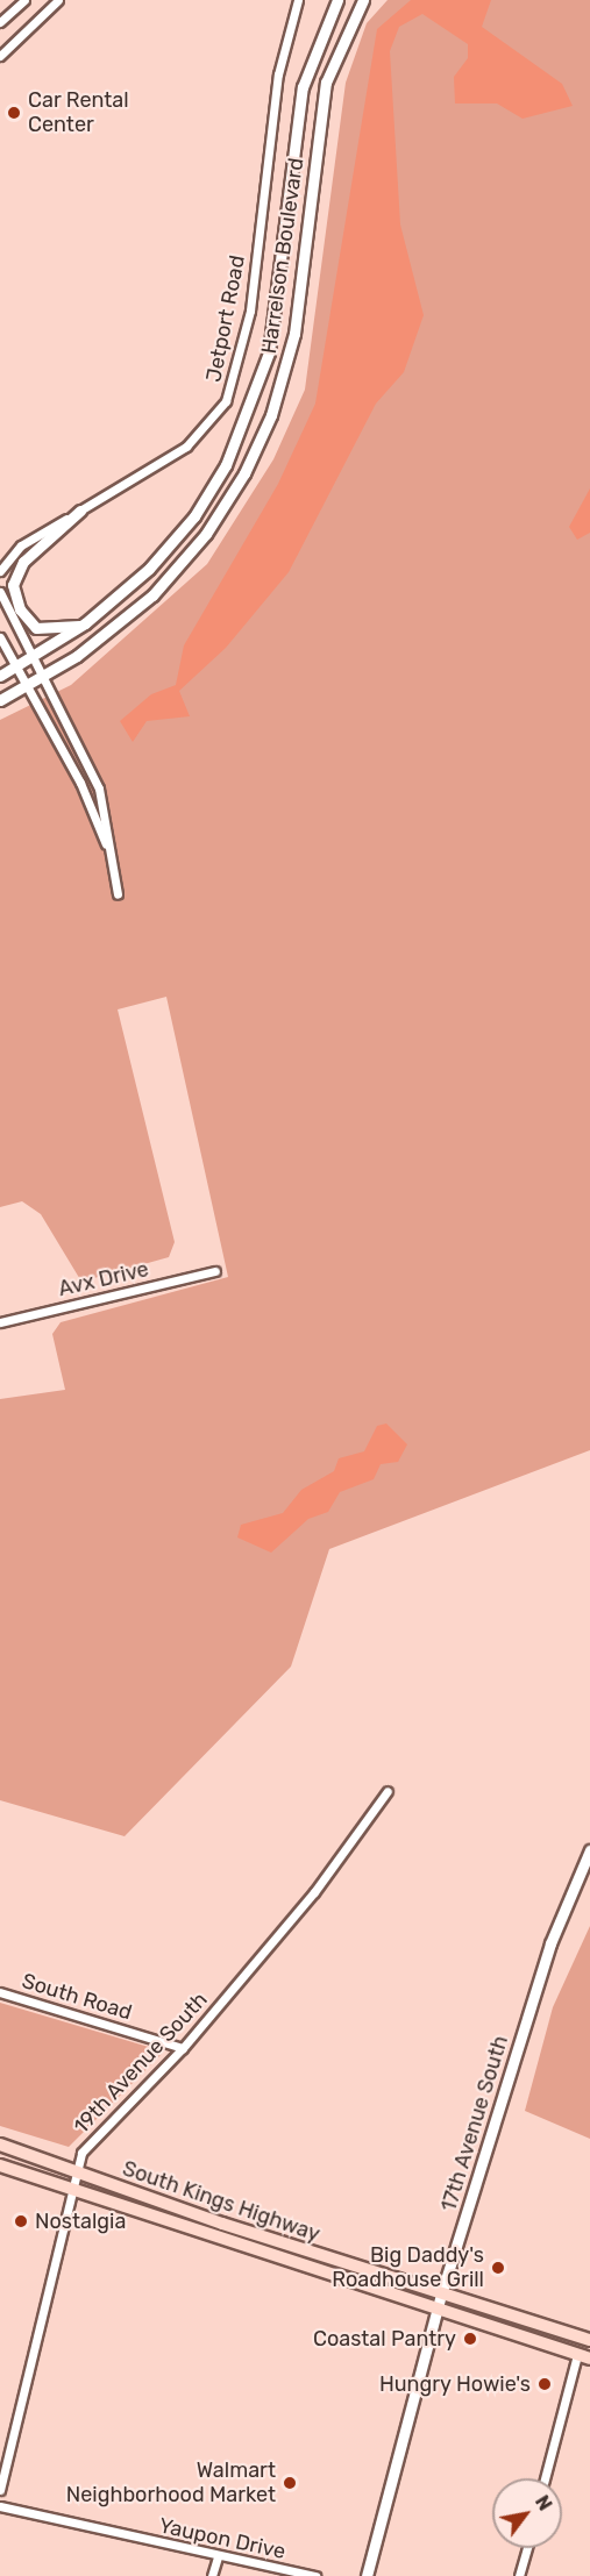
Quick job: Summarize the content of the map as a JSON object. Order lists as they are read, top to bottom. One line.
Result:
{"streets":{"main road":["Harrelson Boulevard","17th Avenue South","South Kings Highway"],"street":["Jetport Road","Avx Drive","South Road","19th Avenue South","Yaupon Drive"]},"crossings":[["South Road","19th Avenue South"],["19th Avenue South","South Kings Highway"],["17th Avenue South","South Kings Highway"]],"places":["Car Rental Center","Nostalgia","Big Daddy's Roadhouse Grill","Coastal Pantry","Hungry Howie's","Walmart Neighborhood Market"],"north":"top right"}
